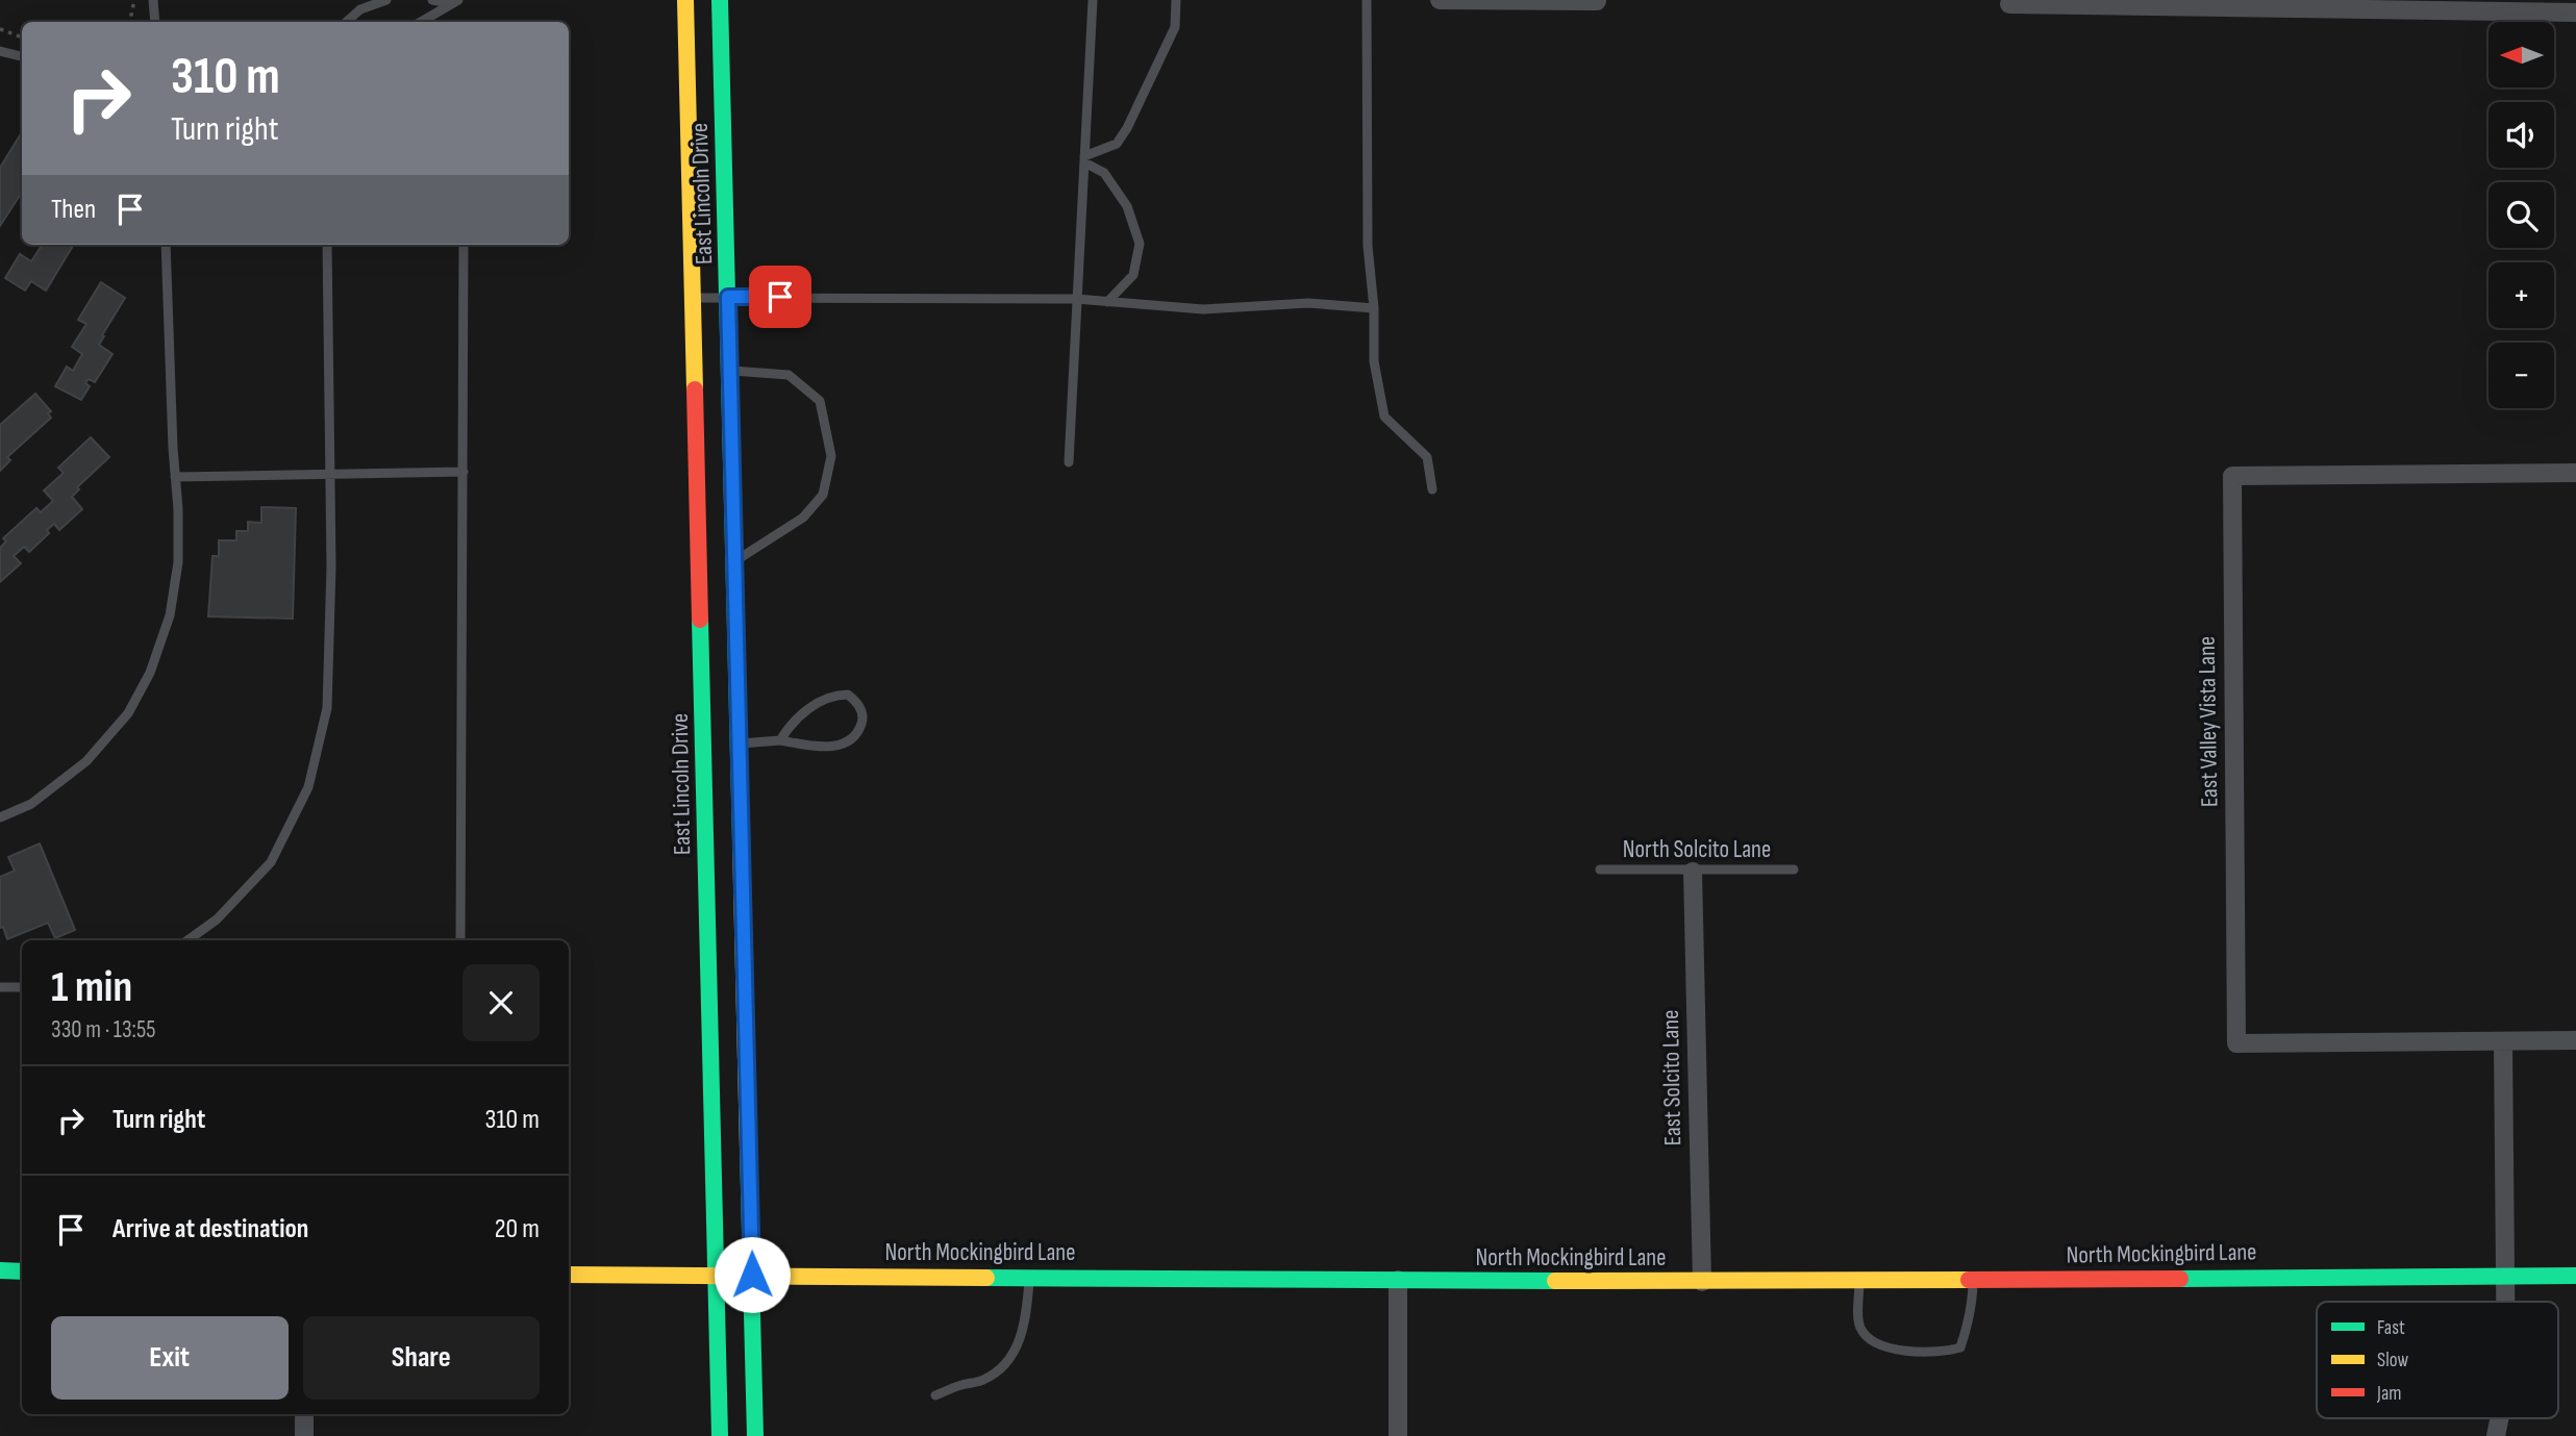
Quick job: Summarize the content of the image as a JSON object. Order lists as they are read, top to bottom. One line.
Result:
{"streets":{"main road":["East Lincoln Drive","North Mockingbird Lane"],"street":["East Valley Vista Lane","East Solcito Lane"],"lane":["North Solcito Lane"]},"crossings":[["East Lincoln Drive","North Mockingbird Lane"],["North Solcito Lane","East Solcito Lane"],["East Solcito Lane","North Mockingbird Lane"]],"legend":["Fast","Slow","Jam"],"north":"left","page":{"map_buttons":["+","−"],"turn":["310 m","Turn right"],"then":"Then","heading":["1 min","330 m · 13:55"],"list":[{"name":"Turn right","value":"310 m"},{"name":"Arrive at destination","value":"20 m"}],"buttons":["Exit","Share"]}}
